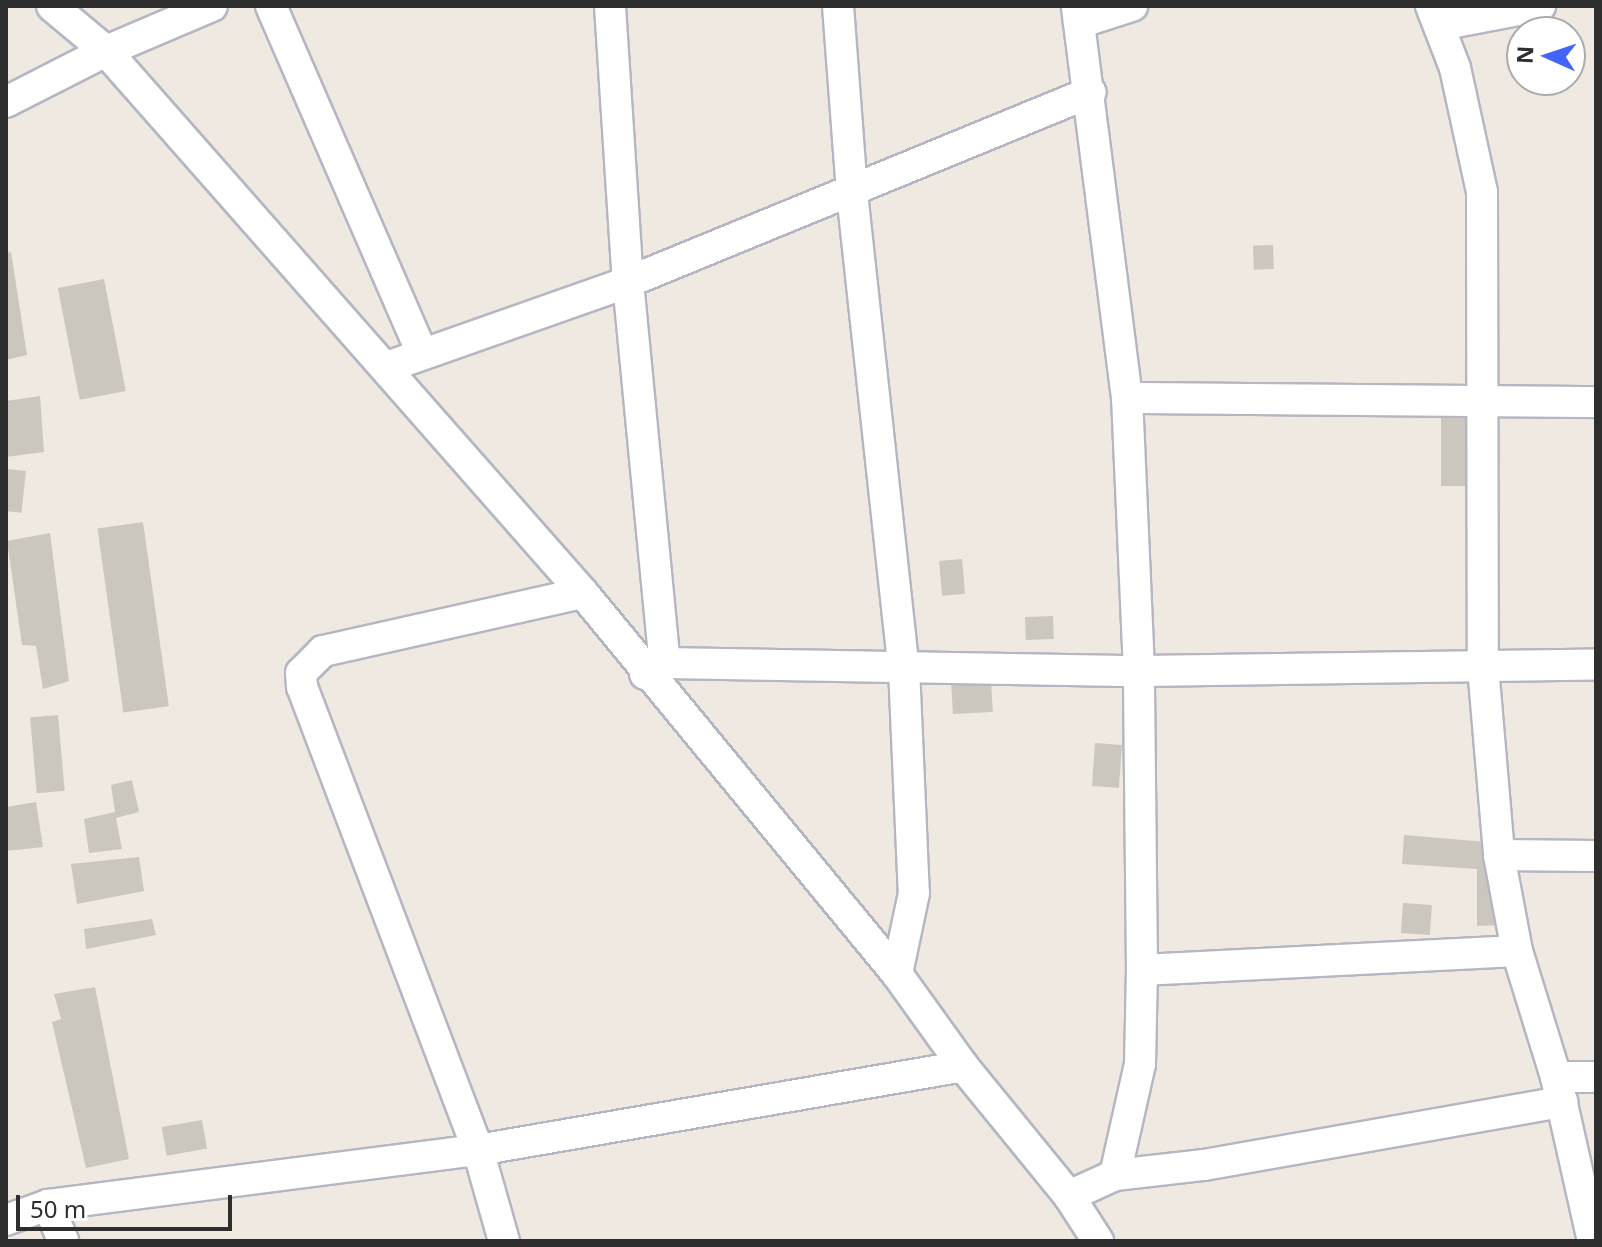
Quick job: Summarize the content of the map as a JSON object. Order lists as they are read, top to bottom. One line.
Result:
{"scale_bar":"50 m","north":"left"}
